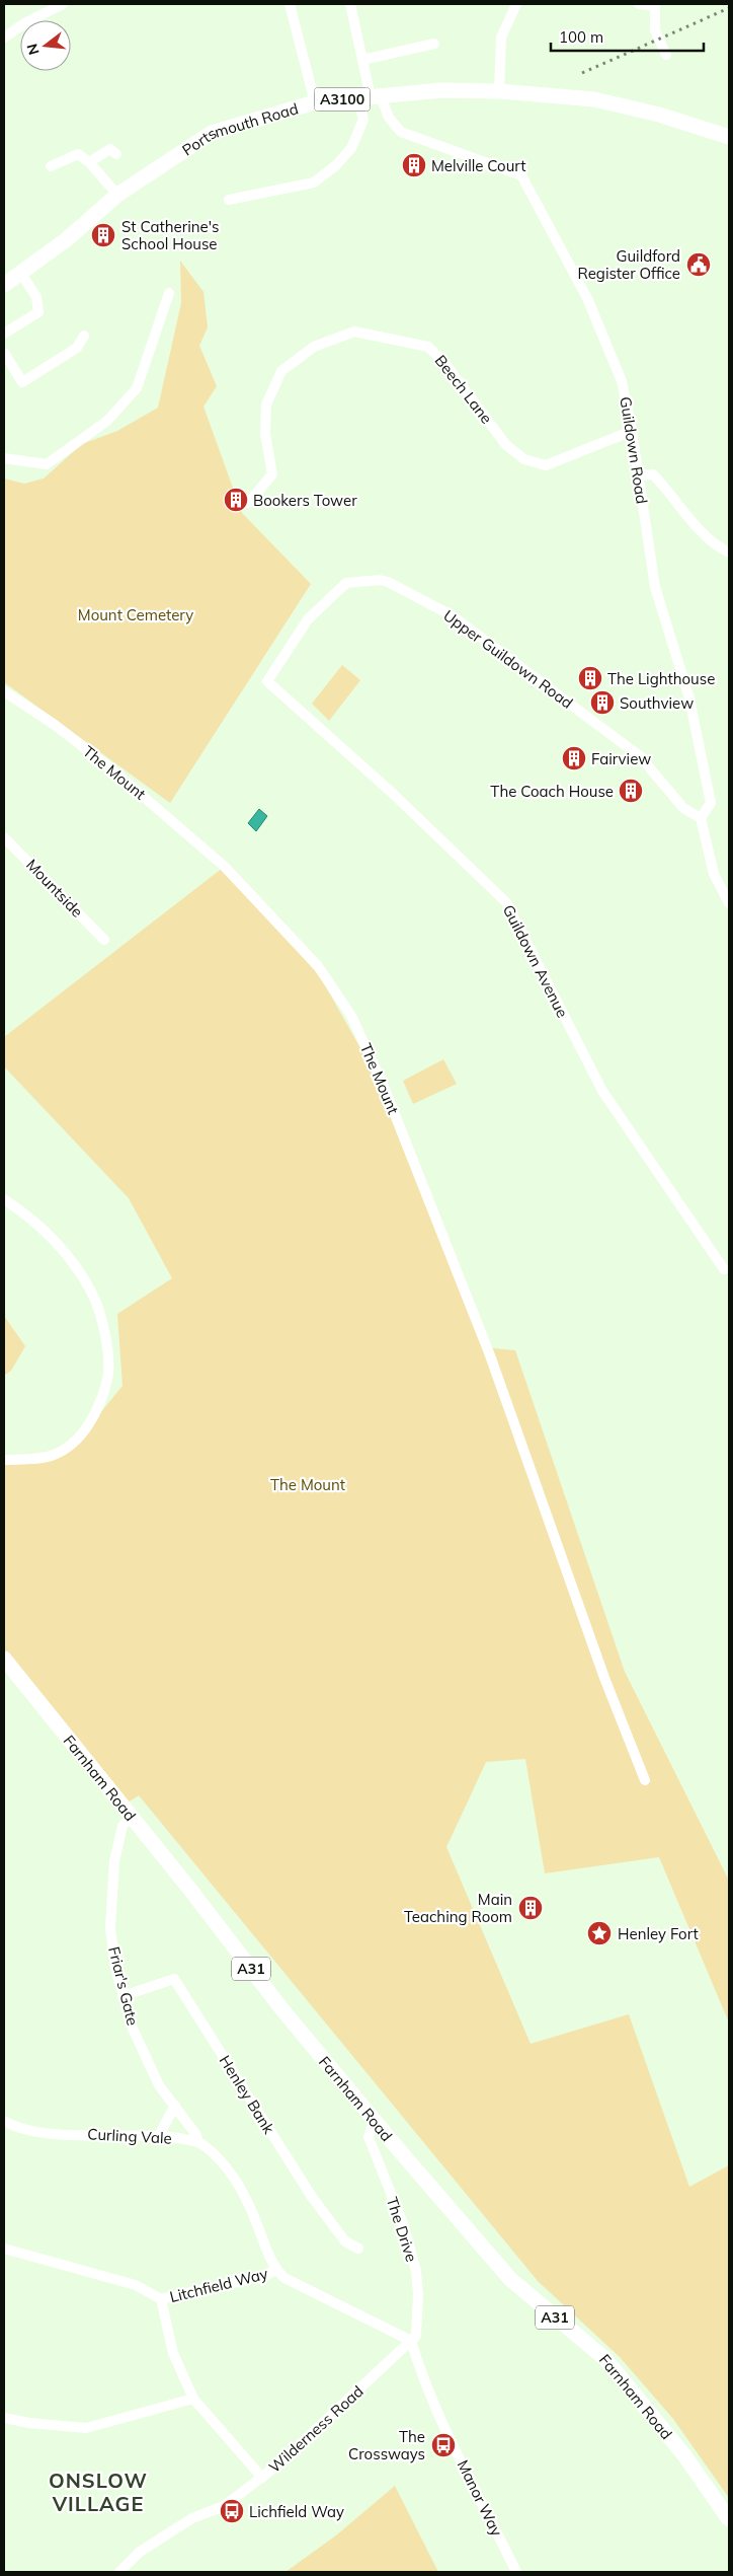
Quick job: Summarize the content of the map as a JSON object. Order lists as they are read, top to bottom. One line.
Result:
{"streets":{"main road":["A3100","Portsmouth Road","Farnham Road","A31"],"street":["Beech Lane","Guildown Road","Upper Guildown Road","The Mount","Mountside","Guildown Avenue","Friar's Gate","Henley Bank","Curling Vale","The Drive","Litchfield Way","Wilderness Road","Manor Way"]},"crossings":[["Portsmouth Road","Guildown Road"],["Beech Lane","Guildown Road"],["Guildown Road","Upper Guildown Road"],["Upper Guildown Road","Guildown Avenue"],["Farnham Road","Friar's Gate"],["Farnham Road","The Drive"],["Friar's Gate","Henley Bank"],["Friar's Gate","Curling Vale"],["Friar's Gate","Litchfield Way"],["Curling Vale","Litchfield Way"],["The Drive","Litchfield Way"],["The Drive","Wilderness Road"],["The Drive","Manor Way"],["Litchfield Way","Wilderness Road"],["Litchfield Way","Manor Way"],["Wilderness Road","Manor Way"]],"districts":["ONSLOW VILLAGE"],"parks":["Mount Cemetery","The Mount"],"places":{"building":["Melville Court","St Catherine's School House","Bookers Tower","The Lighthouse","Southview","Fairview","The Coach House","Main Teaching Room"],"public building":["Guildford Register Office"],"place":["Henley Fort"],"bus stop":["The Crossways","Lichfield Way"]},"scale_bar":"100 m","north":"left"}
